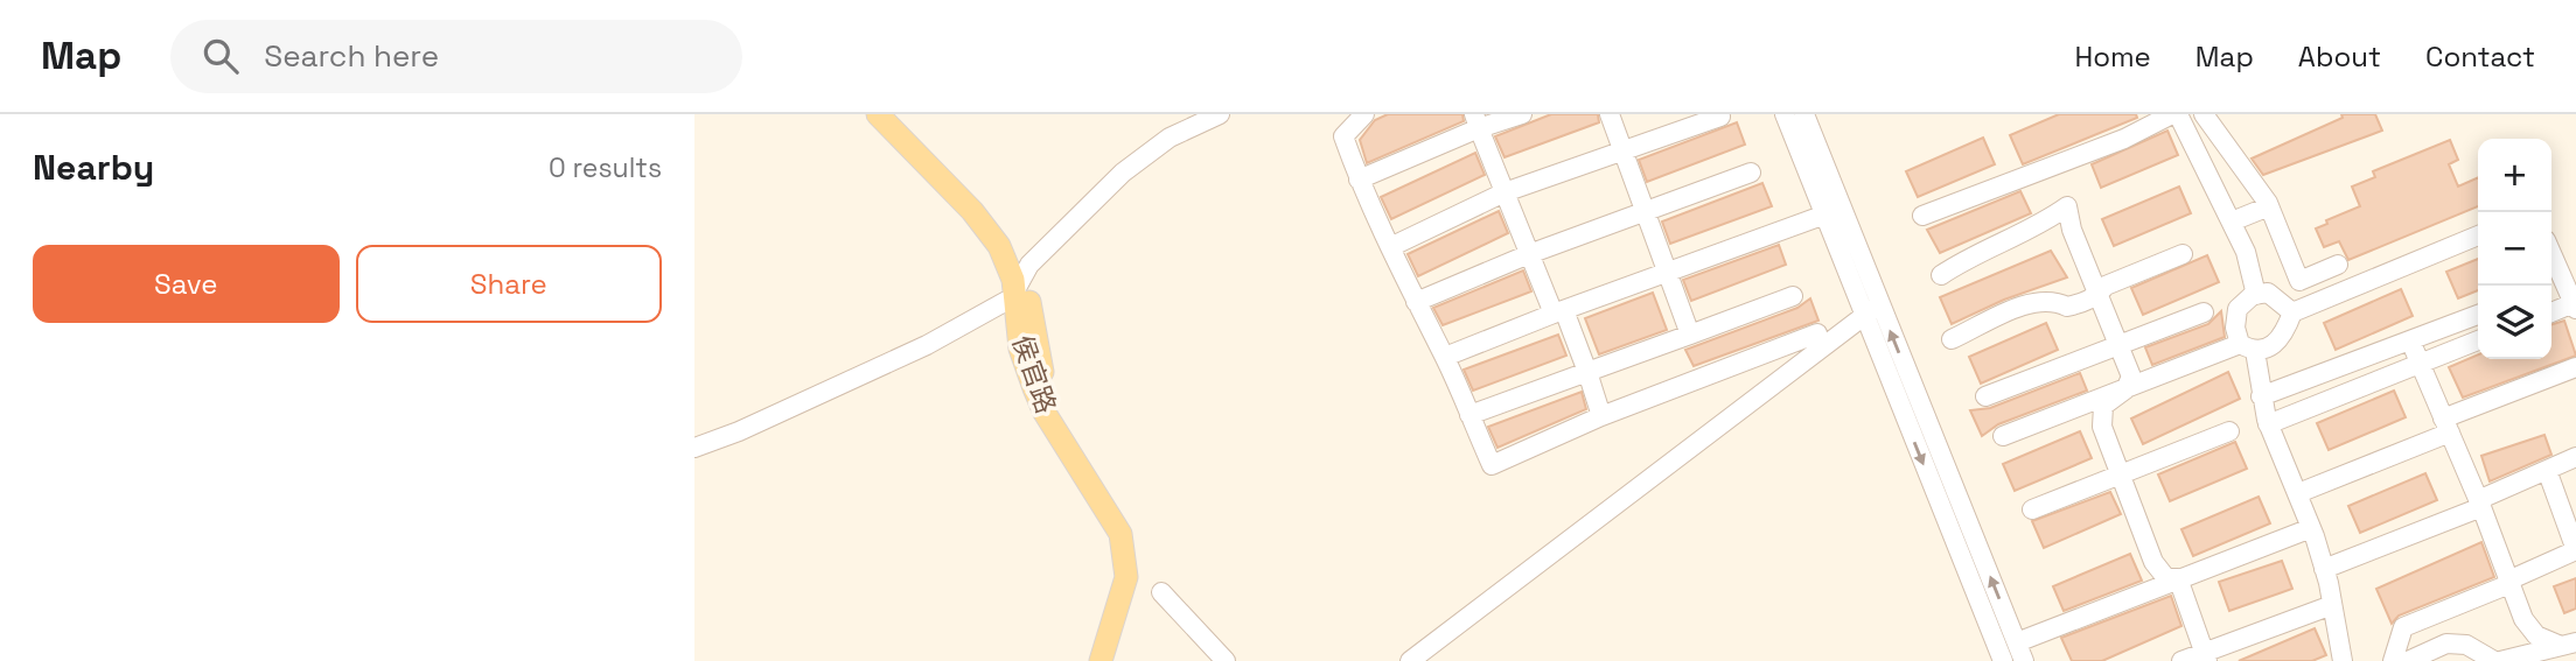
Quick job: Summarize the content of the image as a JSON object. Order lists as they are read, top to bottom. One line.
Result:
{"streets":{"main road":["侯官路"]},"page":{"header":"Map","search":"Search here","nav":["Home","Map","About","Contact"],"heading":["Nearby","0 results"],"map_buttons":["+","−"],"buttons":["Save","Share"]}}
